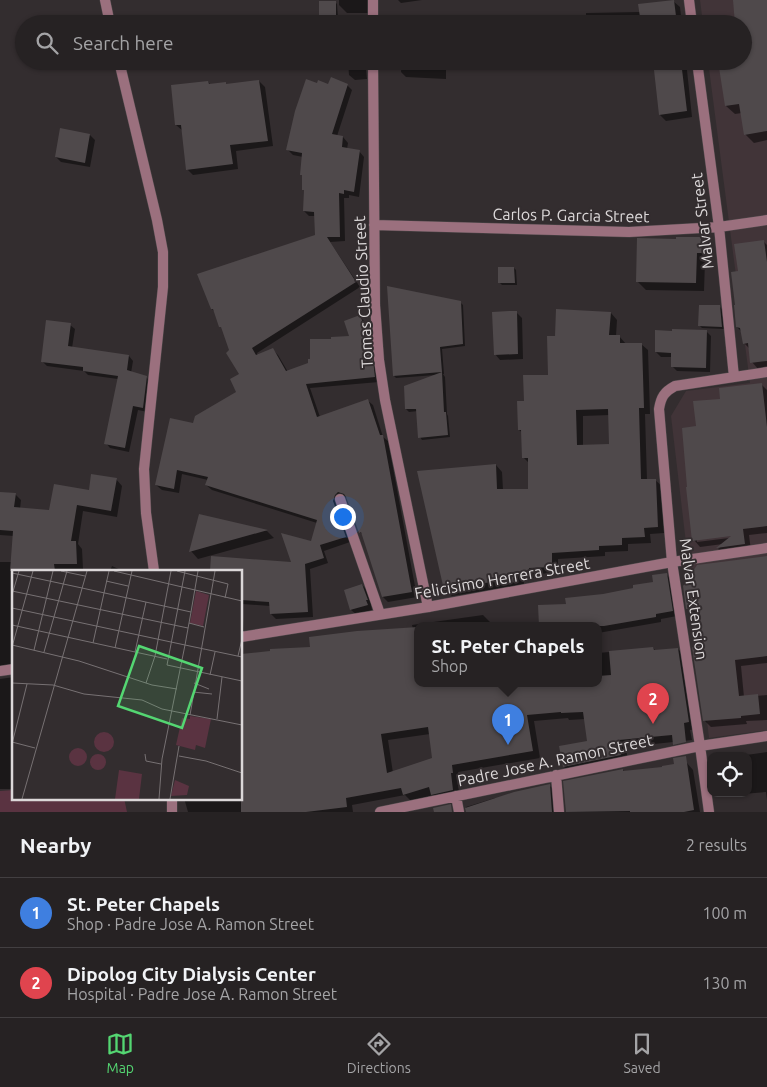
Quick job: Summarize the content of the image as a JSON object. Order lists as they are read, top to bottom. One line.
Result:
{"streets":{"street":["Carlos P. Garcia Street","Malvar Street","Tomas Claudio Street","Felicisimo Herrera Street","Malvar Extension","Padre Jose A. Ramon Street"]},"crossings":[["Carlos P. Garcia Street","Malvar Street"],["Carlos P. Garcia Street","Tomas Claudio Street"],["Malvar Street","Malvar Extension"],["Tomas Claudio Street","Felicisimo Herrera Street"],["Felicisimo Herrera Street","Malvar Extension"],["Malvar Extension","Padre Jose A. Ramon Street"]],"page":{"search":"Search here","popup":["St. Peter Chapels","Shop"],"pins":["2","1"],"heading":["Nearby","2 results"],"list":[{"mark":"1","name":"St. Peter Chapels","note":"Shop · Padre Jose A. Ramon Street","value":"100 m"},{"mark":"2","name":"Dipolog City Dialysis Center","note":"Hospital · Padre Jose A. Ramon Street","value":"130 m"}],"nav":["Map","Directions","Saved"]}}
